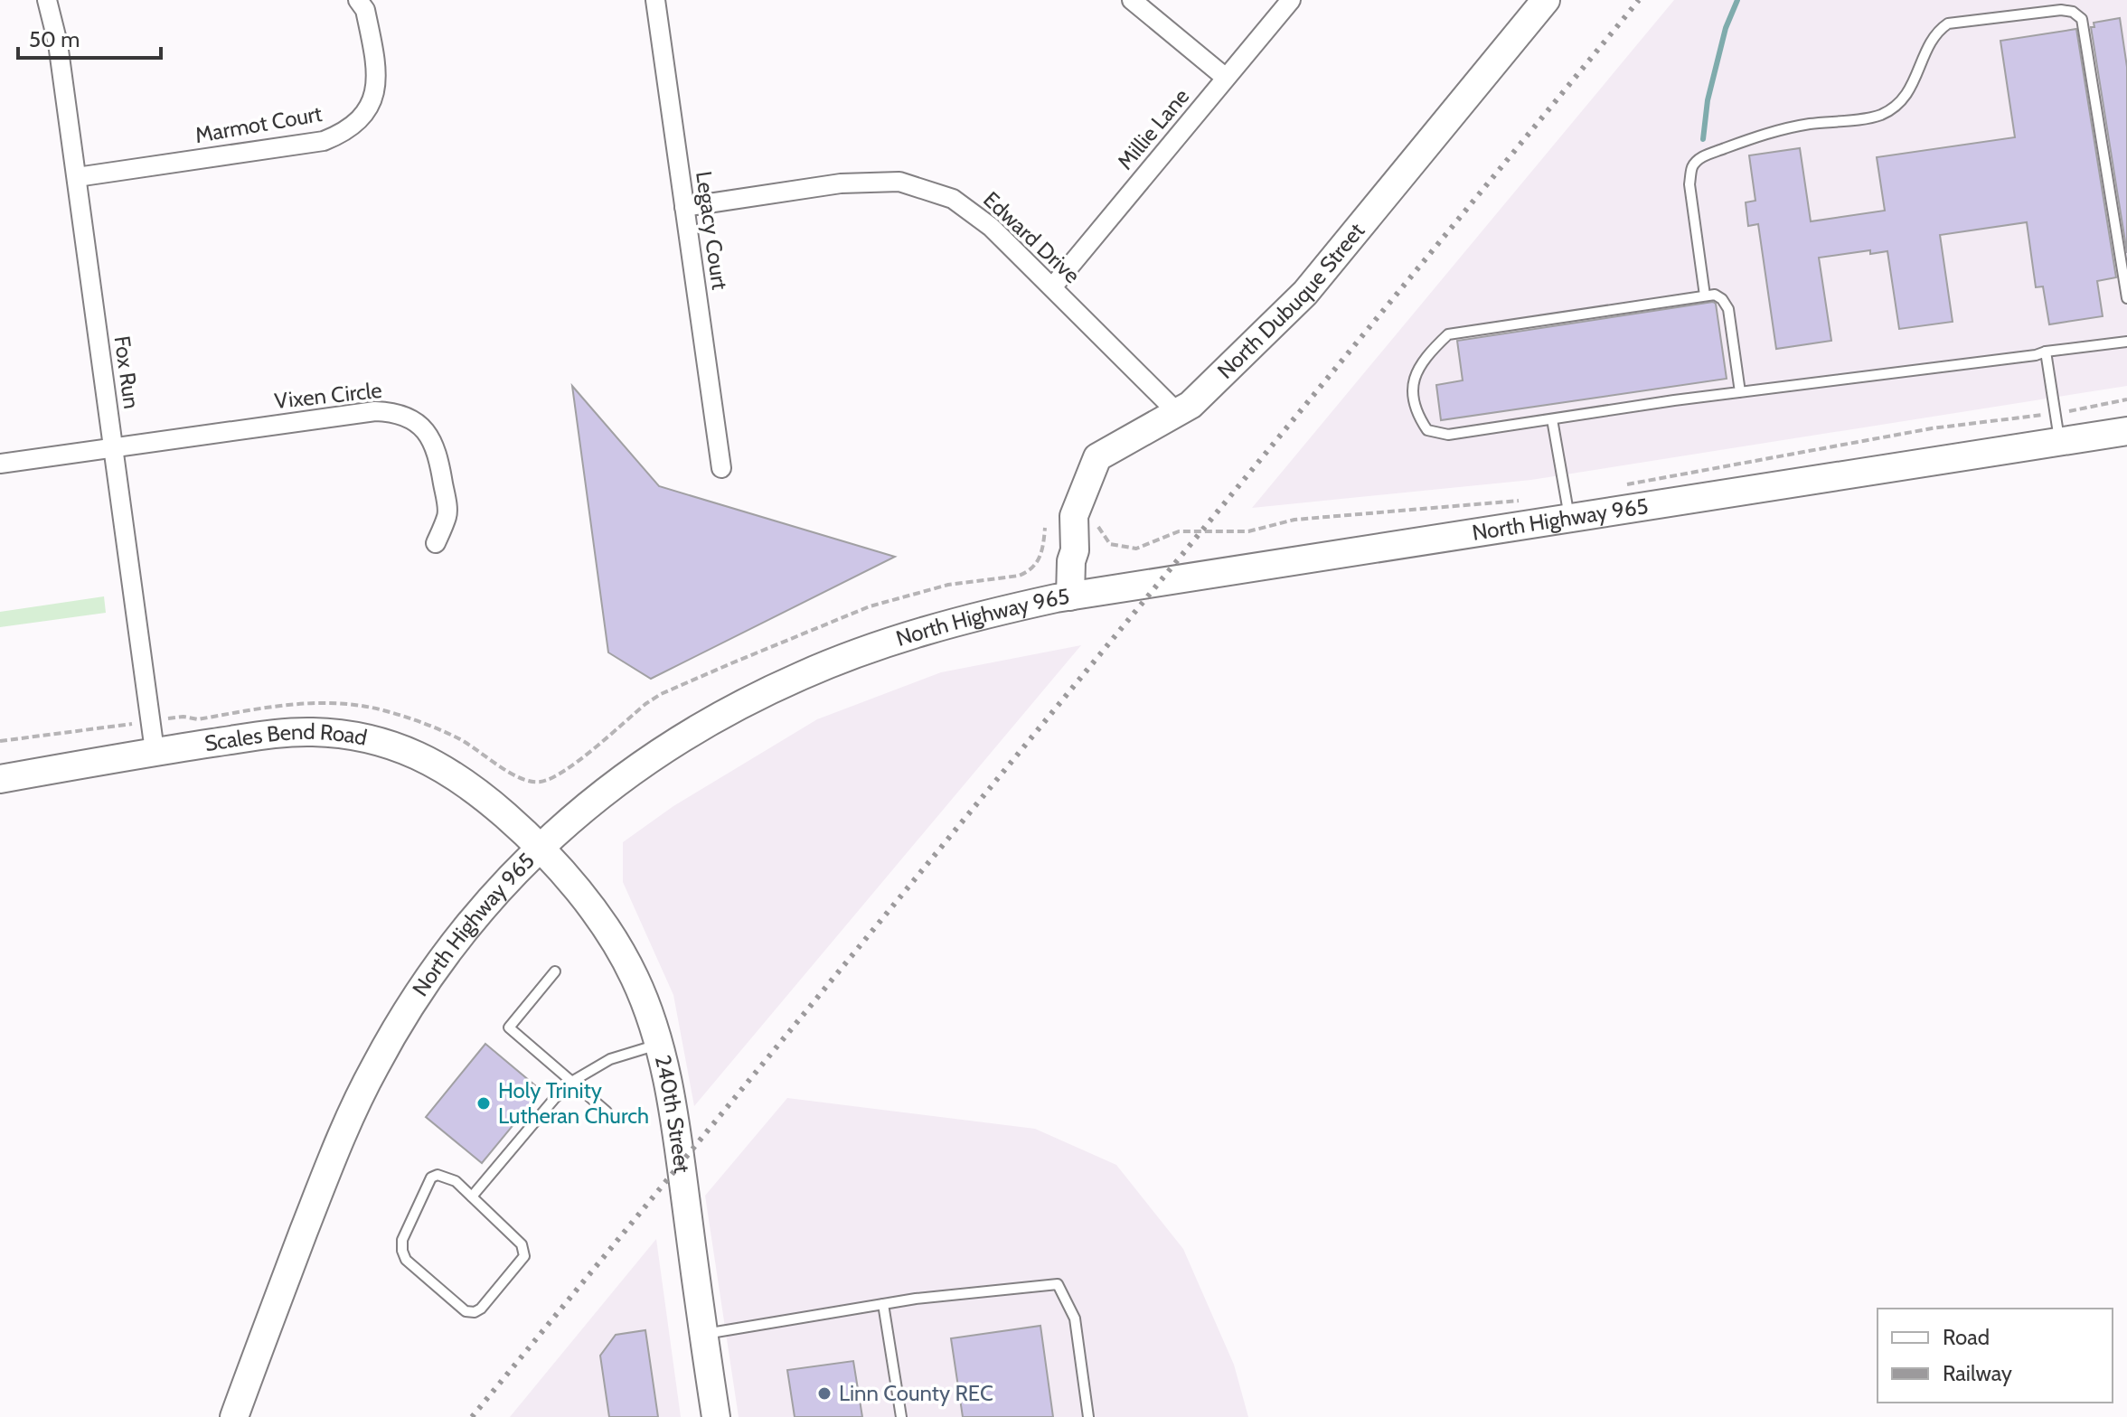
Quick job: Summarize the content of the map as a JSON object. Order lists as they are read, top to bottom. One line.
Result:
{"streets":{"street":["Marmot Court","Millie Lane","Legacy Court","Edward Drive","North Dubuque Street","Fox Run","Vixen Circle","North Highway 965","Scales Bend Road","240th Street"]},"crossings":[["Marmot Court","Fox Run"],["Millie Lane","Edward Drive"],["Legacy Court","Edward Drive"],["Edward Drive","North Dubuque Street"],["North Dubuque Street","North Highway 965"],["Fox Run","Vixen Circle"],["Fox Run","Scales Bend Road"],["North Highway 965","Scales Bend Road"],["North Highway 965","240th Street"],["Scales Bend Road","240th Street"]],"places":["Holy Trinity Lutheran Church","Linn County REC"],"legend":["Road","Railway"],"scale_bar":"50 m"}
